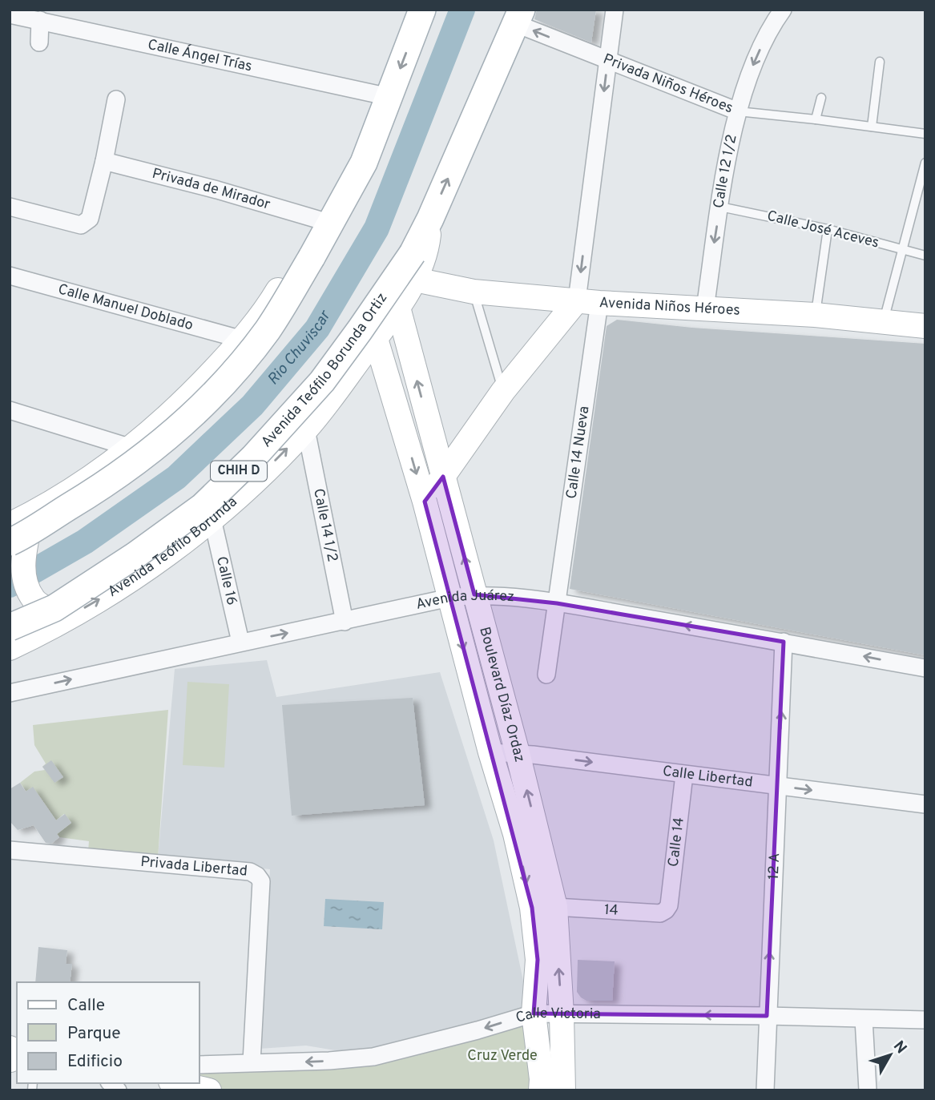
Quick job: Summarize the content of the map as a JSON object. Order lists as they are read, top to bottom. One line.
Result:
{"streets":{"main road":["Avenida Niños Héroes","Avenida Teófilo Borunda Ortiz","CHIH D","Avenida Teófilo Borunda","Boulevard Díaz Ordaz"],"street":["Calle Ángel Trías","Privada Niños Héroes","Calle 12 1/2","Privada de Mirador","Calle Manuel Doblado","Calle 14 Nueva","Calle 14 1/2","Calle 16","Avenida Juárez","Calle Libertad","Calle 14","12 A","Privada Libertad","14","Calle Victoria"],"lane":["Calle José Aceves"]},"crossings":[["Privada Niños Héroes","Calle 12 1/2"],["Privada Niños Héroes","Avenida Teófilo Borunda Ortiz"],["Privada Niños Héroes","Calle 14 Nueva"],["Calle 12 1/2","Calle José Aceves"],["Calle 12 1/2","Avenida Niños Héroes"],["Avenida Niños Héroes","Calle 14 Nueva"],["Avenida Niños Héroes","Avenida Teófilo Borunda"],["Avenida Teófilo Borunda Ortiz","Avenida Teófilo Borunda"],["Calle 14 Nueva","Avenida Juárez"],["Calle 14 1/2","Avenida Teófilo Borunda"],["Calle 14 1/2","Avenida Juárez"],["Avenida Teófilo Borunda","Calle 16"],["Avenida Teófilo Borunda","Boulevard Díaz Ordaz"],["Calle 16","Avenida Juárez"],["Avenida Juárez","Boulevard Díaz Ordaz"],["Avenida Juárez","12 A"],["Boulevard Díaz Ordaz","Calle Libertad"],["Boulevard Díaz Ordaz","14"],["Boulevard Díaz Ordaz","Calle Victoria"],["Calle Libertad","Calle 14"],["Calle Libertad","12 A"],["Calle 14","14"],["12 A","Calle Victoria"],["Privada Libertad","Calle Victoria"]],"one_way":["Calle 12 1/2","Calle 14 Nueva","Calle Libertad","12 A","Calle Victoria"],"water":["Rio Chuviscar"],"parks":["Cruz Verde"],"legend":["Calle","Parque","Edificio"],"north":"top right"}
